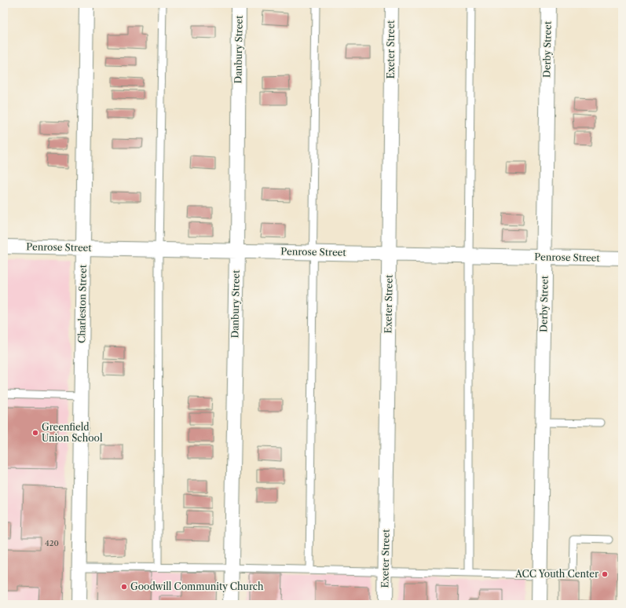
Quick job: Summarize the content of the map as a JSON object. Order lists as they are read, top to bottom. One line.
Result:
{"streets":{"street":["Danbury Street","Exeter Street","Derby Street","Penrose Street","Charleston Street"]},"crossings":[["Danbury Street","Penrose Street"],["Exeter Street","Penrose Street"],["Derby Street","Penrose Street"],["Penrose Street","Charleston Street"]],"places":["Greenfield Union School","ACC Youth Center","Goodwill Community Church"],"house_numbers":["420"]}
